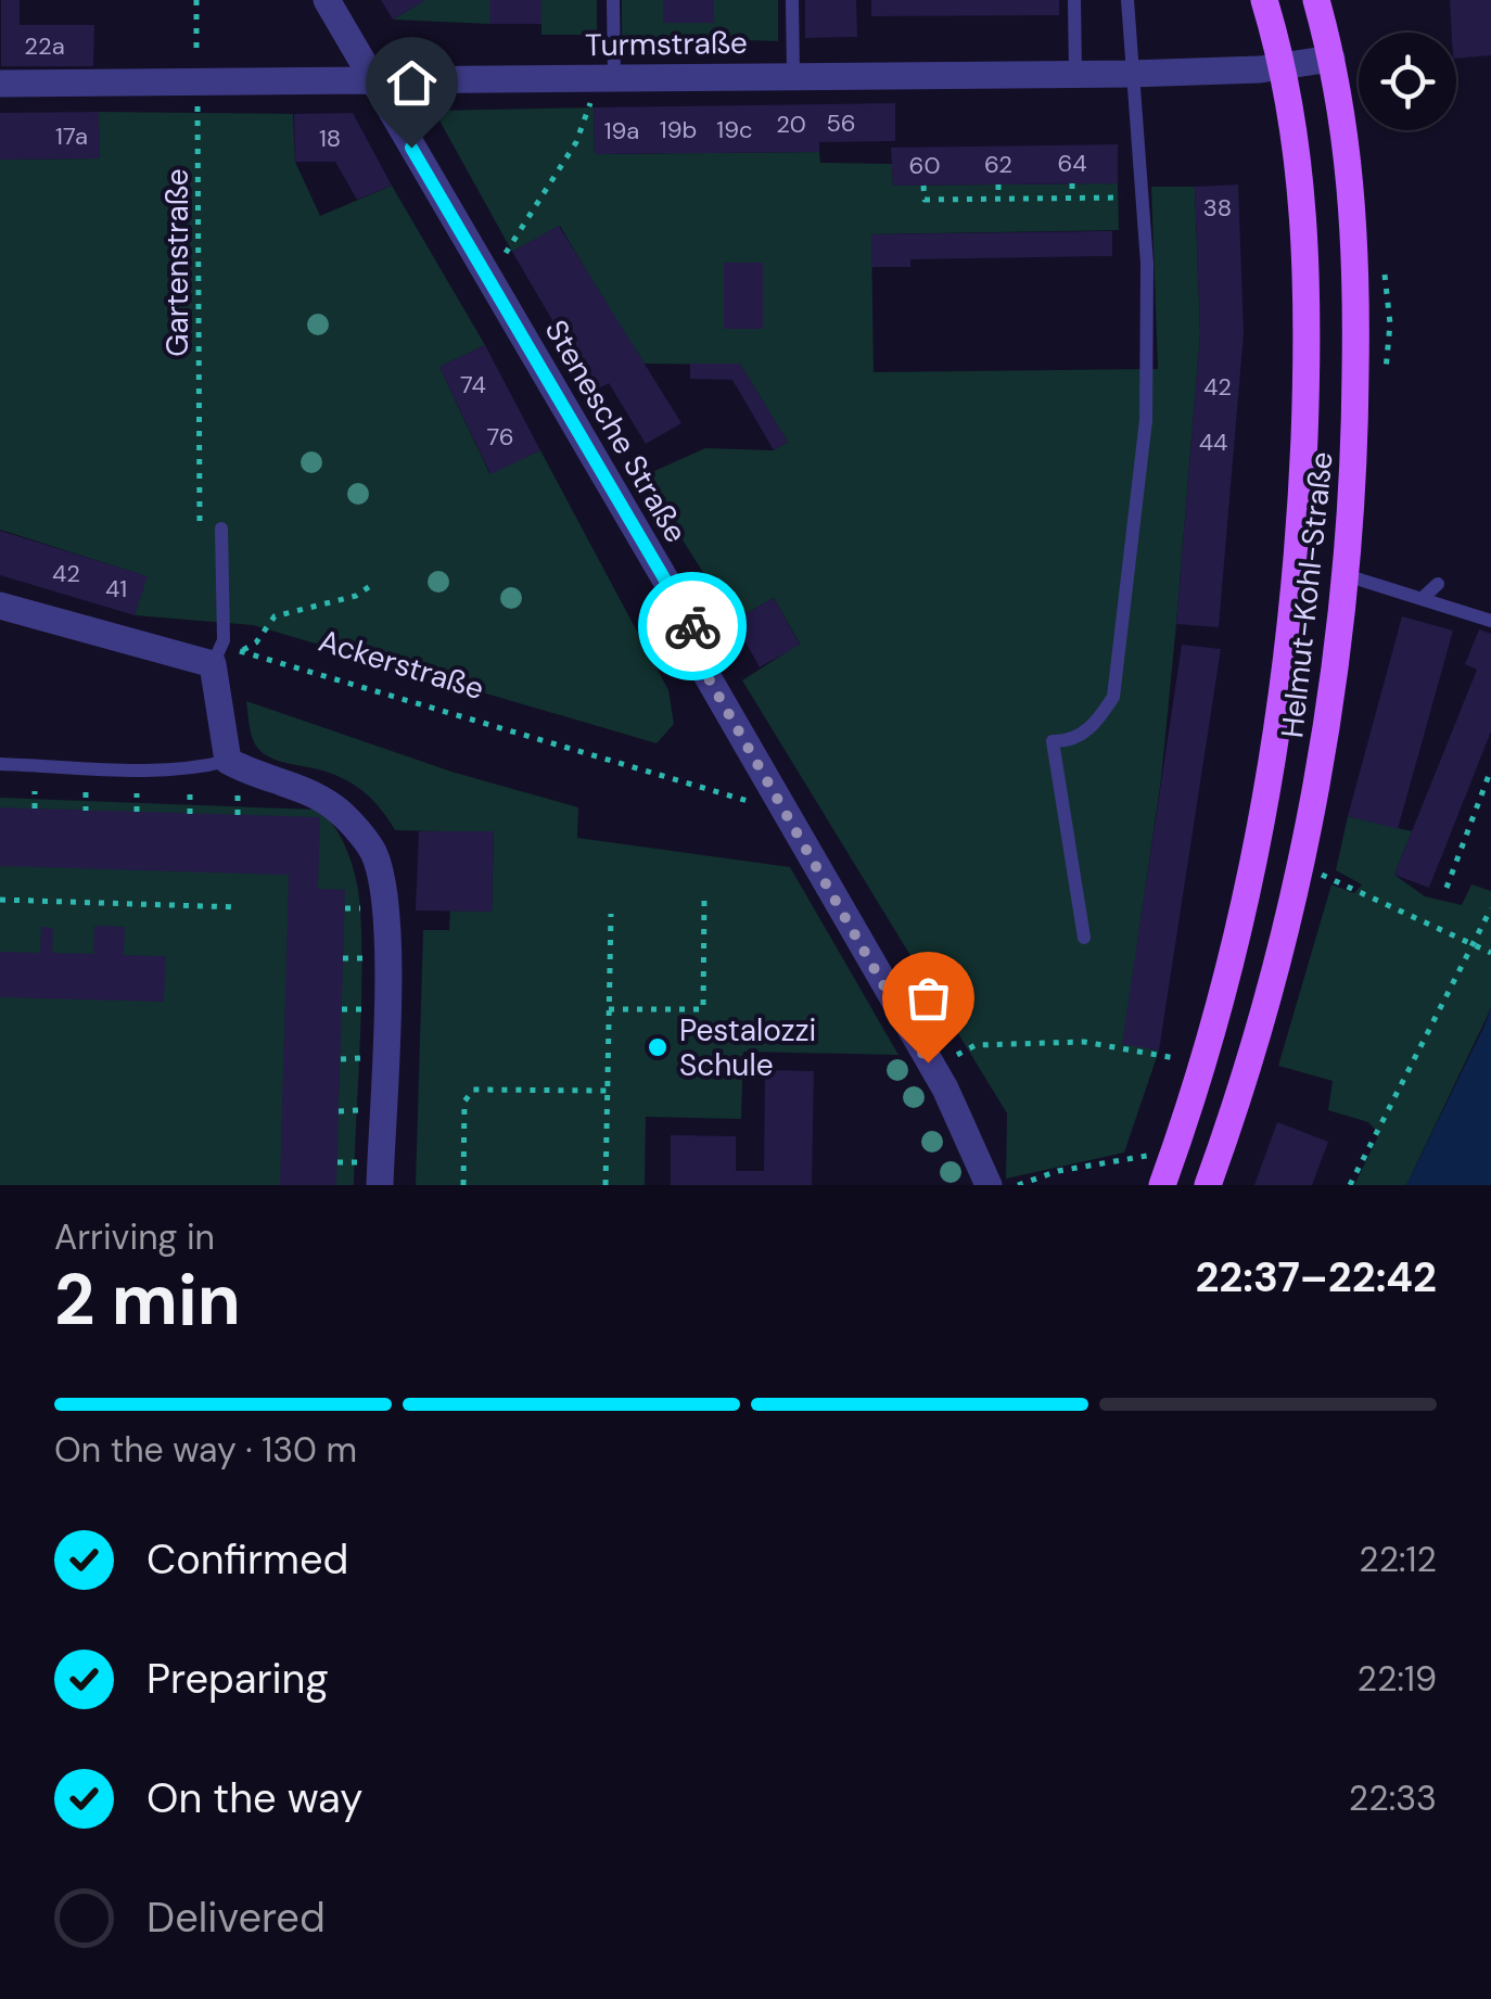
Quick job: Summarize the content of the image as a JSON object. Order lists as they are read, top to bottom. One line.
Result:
{"streets":{"main road":["Helmut-Kohl-Straße"],"street":["Turmstraße","Stenesche Straße"],"path":["Gartenstraße","Ackerstraße"]},"crossings":[["Turmstraße","Gartenstraße"],["Turmstraße","Stenesche Straße"],["Turmstraße","Helmut-Kohl-Straße"],["Stenesche Straße","Ackerstraße"]],"places":["Pestalozzi Schule"],"house_numbers":["22a","56","20","19b","19c","19a","17a","18","64","62","60","38","74","42","76","44","42","41"],"page":{"heading":["2 min","Arriving in","22:37–22:42"],"bar":"On the way · 130 m","list":[["Confirmed","22:12"],["Preparing","22:19"],["On the way","22:33"],"Delivered"]}}
